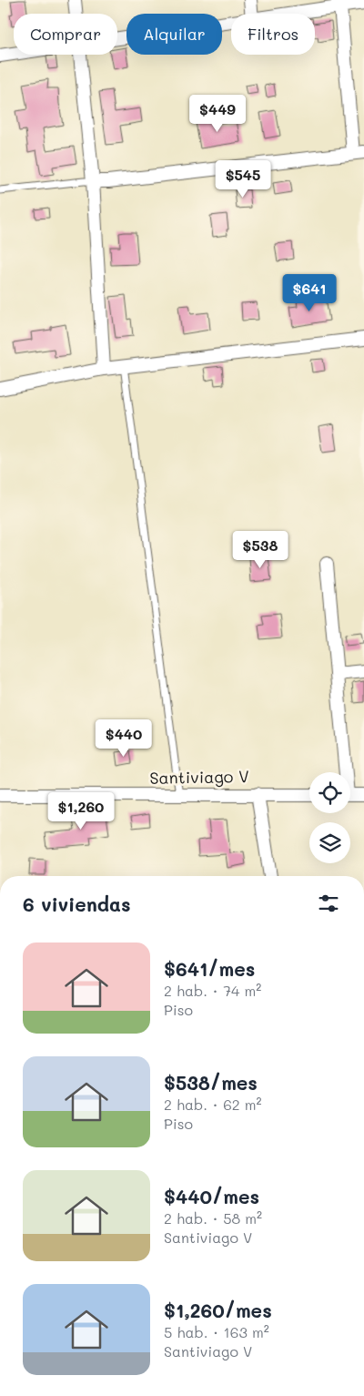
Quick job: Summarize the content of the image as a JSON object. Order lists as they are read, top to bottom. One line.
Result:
{"streets":{"street":["Santiviago V"]},"page":{"chip":["Comprar","Alquilar","Filtros"],"price":["$449","$545","$641","$538","$440","$1,260"],"heading":"6 viviendas","list":[{"name":"$641/mes","note":"2 hab. · 74 m² · Piso"},{"name":"$538/mes","note":"2 hab. · 62 m² · Piso"},{"name":"$440/mes","note":"2 hab. · 58 m² · Santiviago V"},{"name":"$1,260/mes","note":"5 hab. · 163 m² · Santiviago V"}]}}
